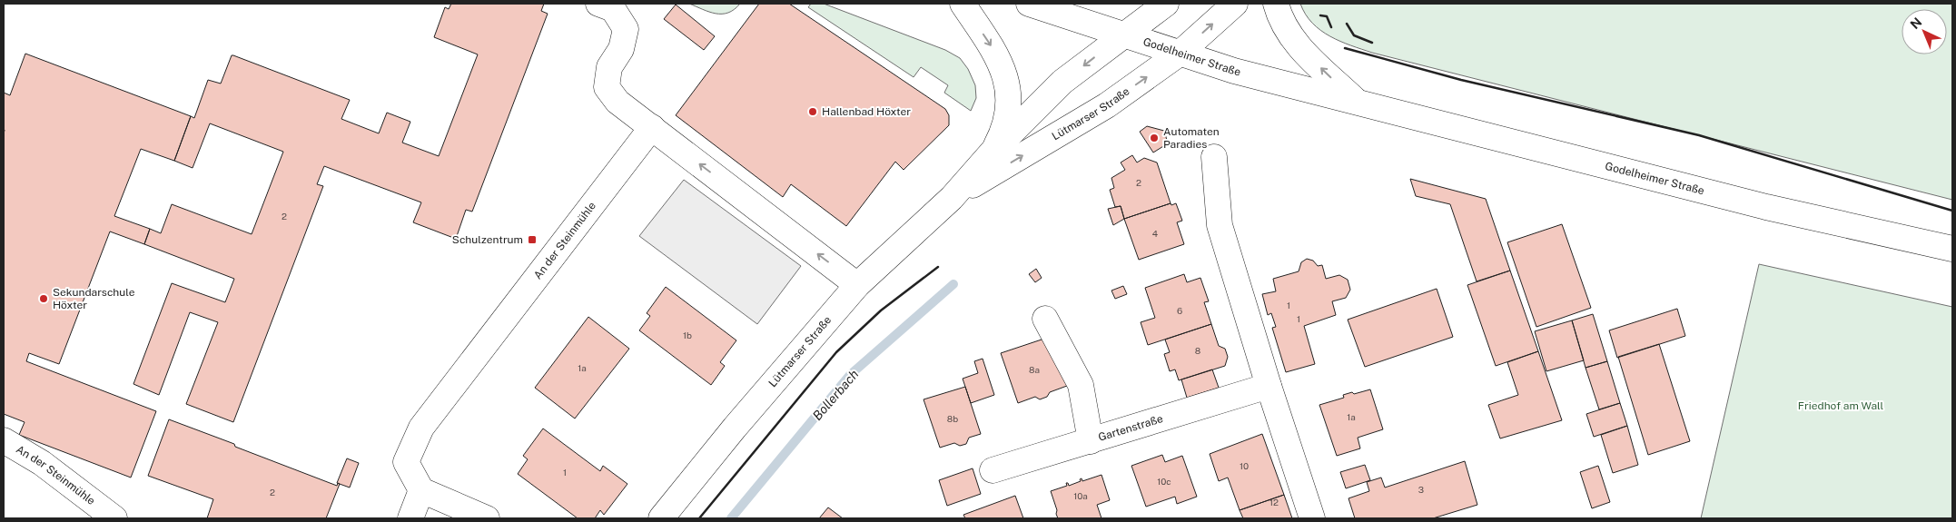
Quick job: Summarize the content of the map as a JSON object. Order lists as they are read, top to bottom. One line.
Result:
{"streets":{"main road":["Godelheimer Straße","Lütmarser Straße","An der Steinmühle","Gartenstraße"]},"crossings":[["Godelheimer Straße","Lütmarser Straße"]],"water":["Bollerbach"],"parks":["Friedhof am Wall"],"places":{"other":["Hallenbad Höxter","Automaten Paradies","Sekundarschule Höxter"],"transit":["Schulzentrum"]},"house_numbers":["2","2","4","1","6","1","1b","8","1a","8a","1a","8b","10","1","10c","3","2","10a","12"],"north":"top left"}
